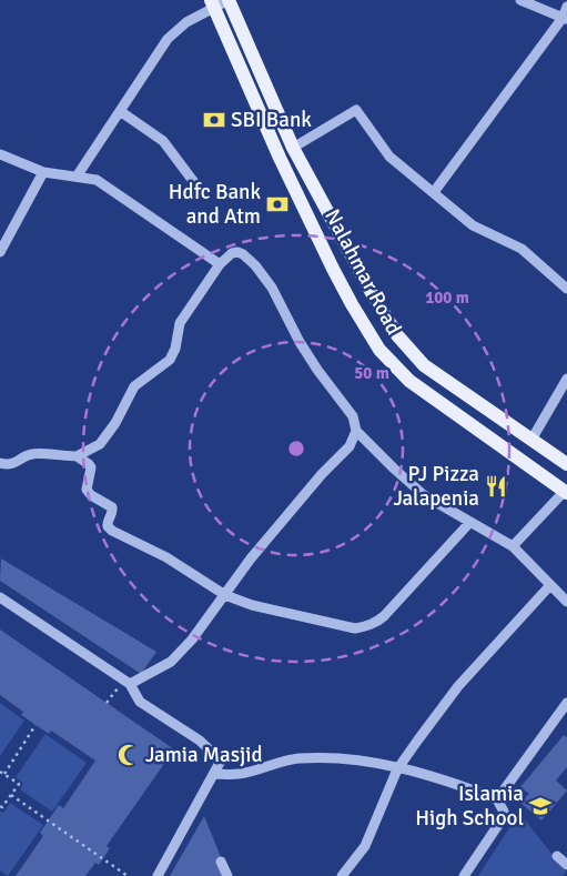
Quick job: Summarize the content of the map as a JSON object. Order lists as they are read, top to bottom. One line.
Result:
{"streets":{"main road":["Nalahmar Road"]},"places":{"bank":["SBI Bank","Hdfc Bank and Atm"],"restaurant":["PJ Pizza Jalapenia"],"mosque":["Jamia Masjid"],"school or university":["Islamia High School"]},"rings":["100 m","50 m"]}
